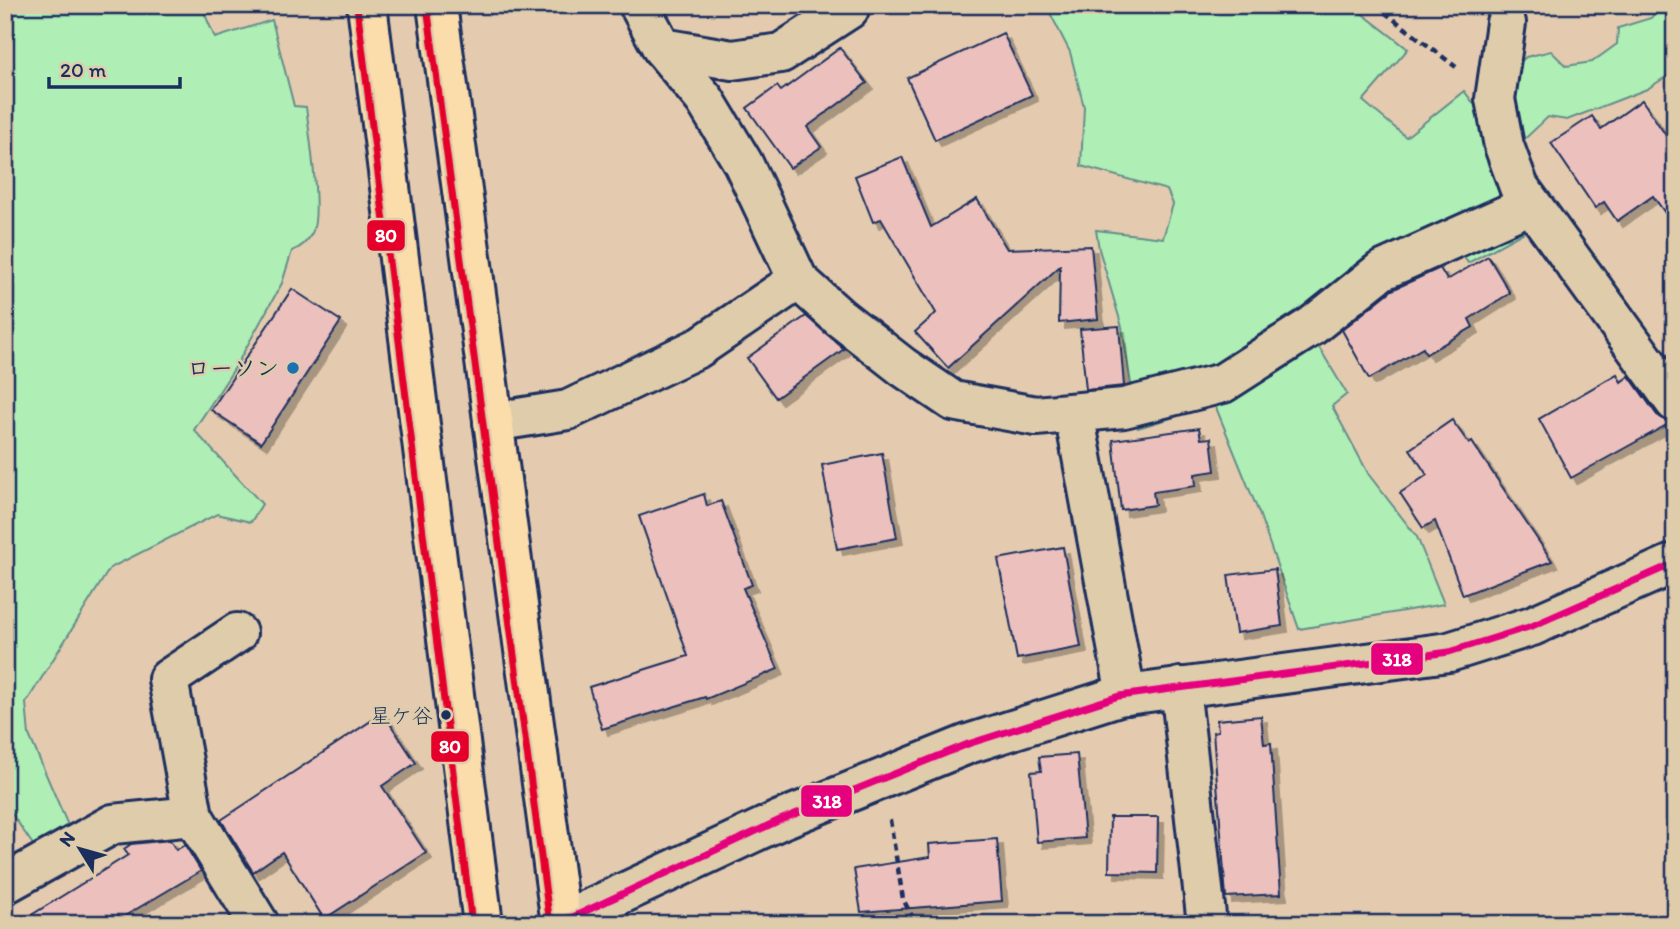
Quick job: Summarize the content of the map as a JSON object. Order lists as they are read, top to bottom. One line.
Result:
{"places":["ローソン","星ケ谷"],"lines":["transit line 80","transit line 318"],"scale_bar":"20 m","north":"top left"}
